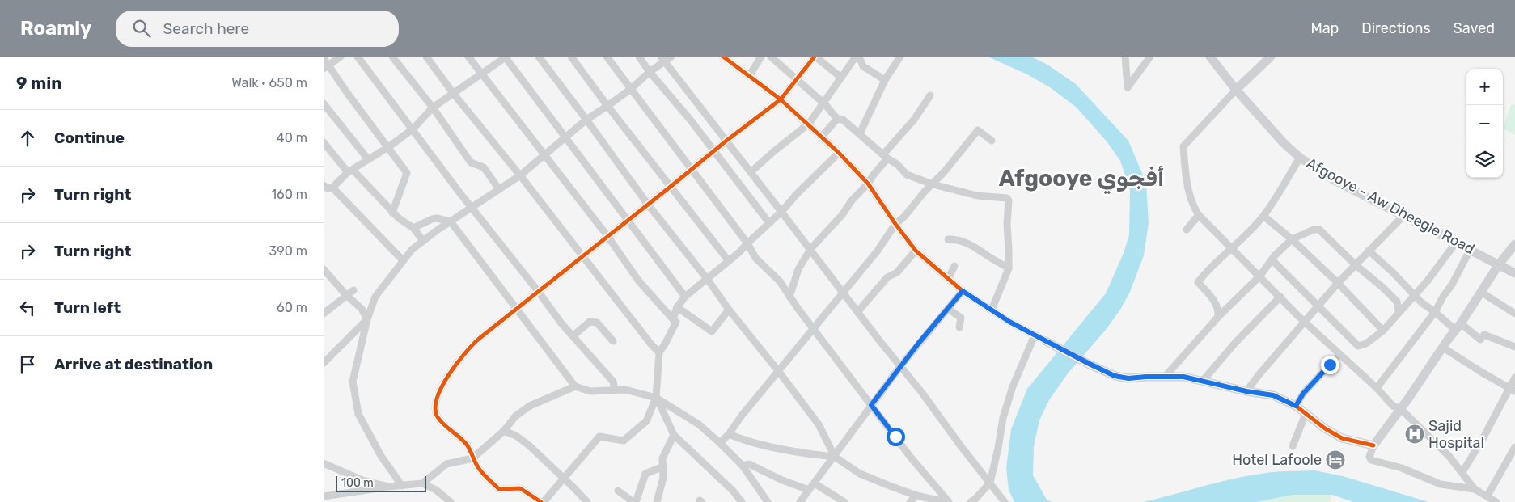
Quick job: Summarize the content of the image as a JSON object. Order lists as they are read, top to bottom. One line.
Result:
{"streets":{"street":["Afgooye - Aw Dheegle Road"]},"districts":["Afgooye أفجوي"],"places":{"hospital":["Sajid Hospital"],"hotel":["Hotel Lafoole"]},"scale_bar":"100 m","page":{"header":"Roamly","search":"Search here","nav":["Map","Directions","Saved"],"heading":["9 min","Walk · 650 m"],"map_buttons":["+","−"],"list":[["Continue","40 m"],["Turn right","160 m"],["Turn right","390 m"],["Turn left","60 m"],"Arrive at destination"],"scale":"100 m"}}
